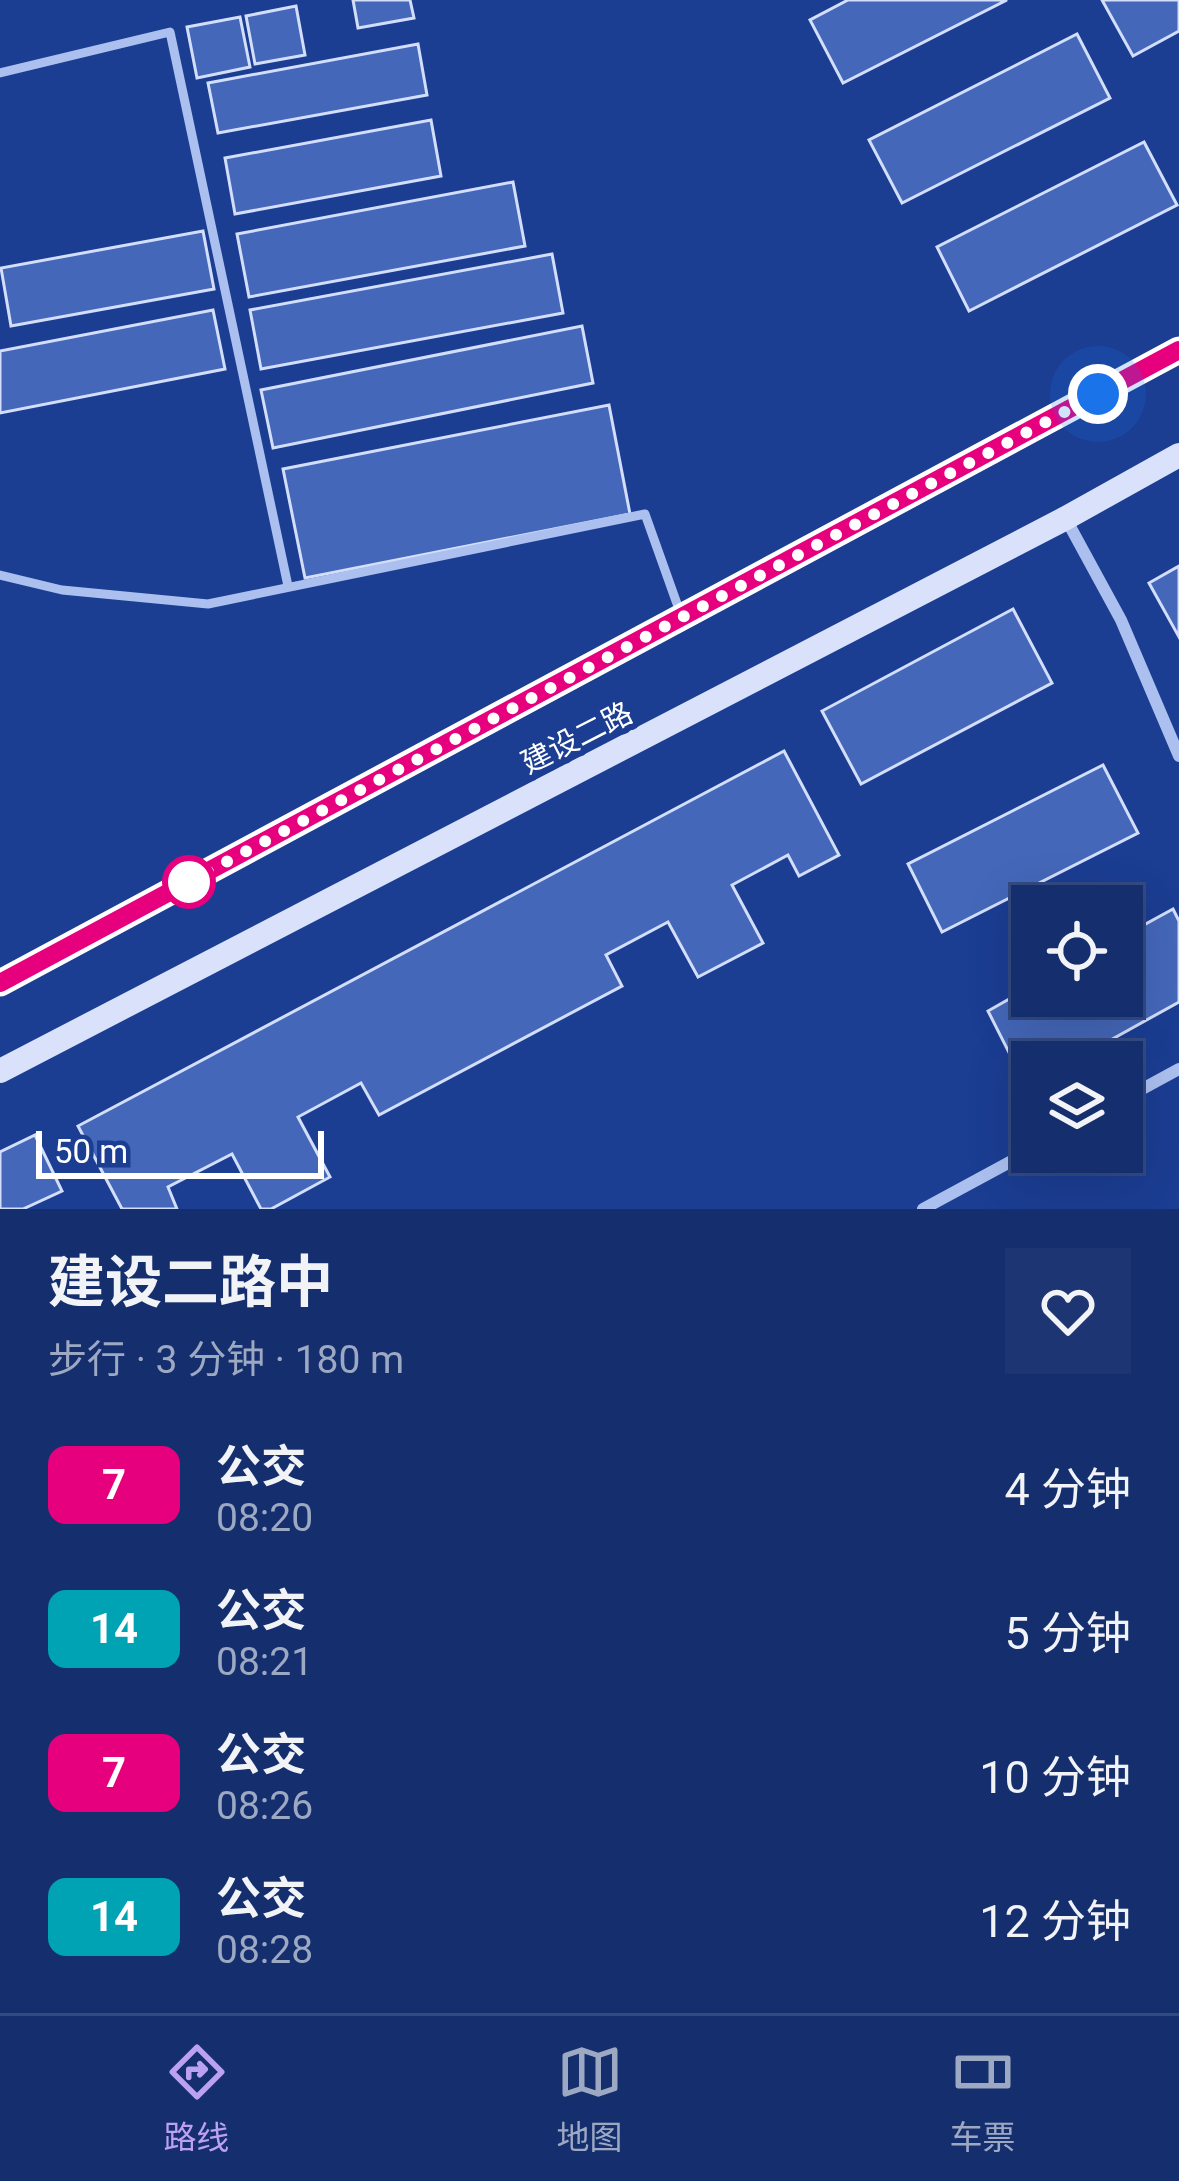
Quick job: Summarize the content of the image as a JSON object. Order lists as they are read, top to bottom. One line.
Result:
{"streets":{"main road":["建设二路"]},"lines":["bus line 7"],"scale_bar":"50 m","page":{"scale":"50 m","heading":["建设二路中","步行 · 3 分钟 · 180 m"],"list":[{"mark":"7","name":"公交","note":"08:20","value":"4 分钟"},{"mark":"14","name":"公交","note":"08:21","value":"5 分钟"},{"mark":"7","name":"公交","note":"08:26","value":"10 分钟"},{"mark":"14","name":"公交","note":"08:28","value":"12 分钟"}],"tabs":["路线","地图","车票"]}}
